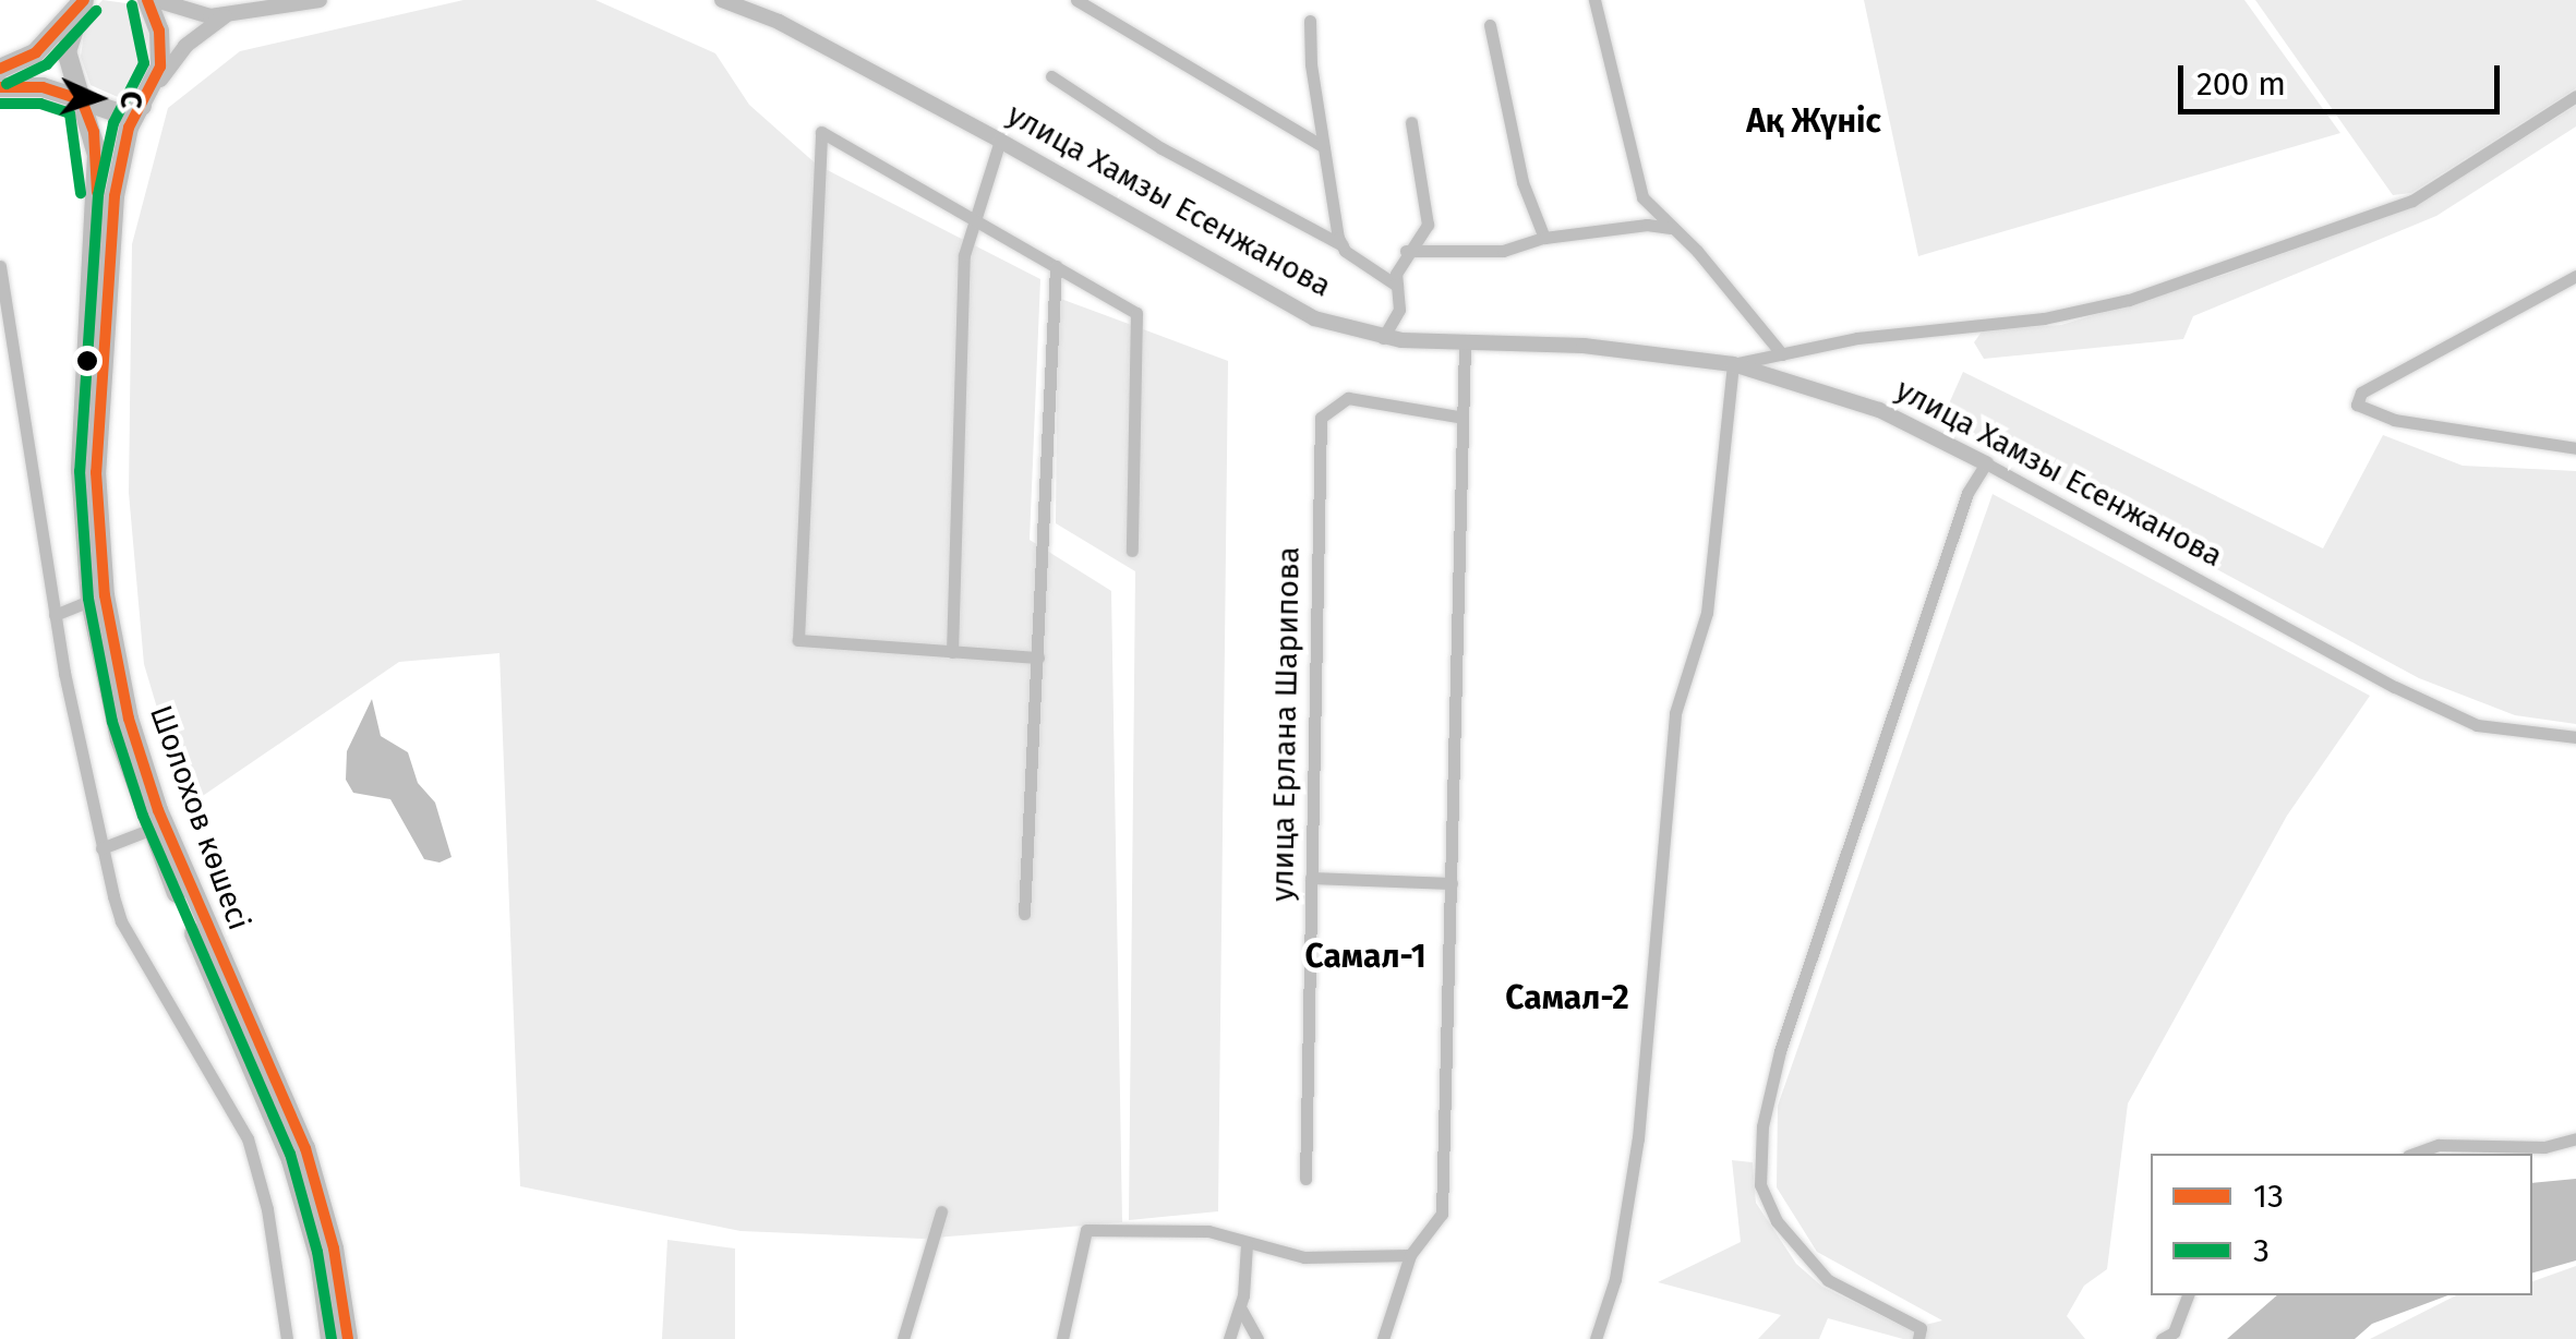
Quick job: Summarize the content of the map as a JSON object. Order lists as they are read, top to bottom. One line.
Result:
{"streets":{"main road":["Шолохов көшесі"],"street":["улица Хамзы Есенжанова","улица Ерлана Шарипова"]},"districts":["Ақ Жүніс","Самал-1","Самал-2"],"lines":["transit line 13","transit line 3"],"legend":["13","3"],"scale_bar":"200 m","north":"right"}
